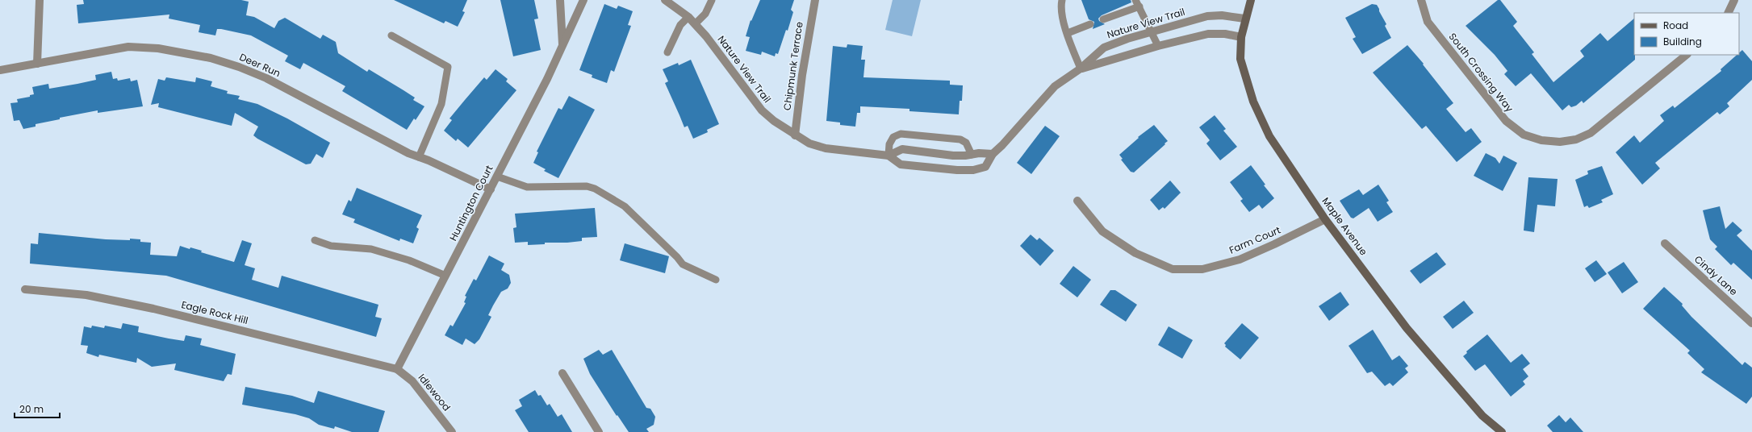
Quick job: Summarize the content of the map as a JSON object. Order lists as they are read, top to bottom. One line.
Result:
{"streets":{"main road":["Maple Avenue"],"street":["Nature View Trail","Deer Run","Chipmunk Terrace","South Crossing Way","Huntington Court","Farm Court","Cindy Lane","Eagle Rock Hill","Idlewood"]},"crossings":[["Nature View Trail","Chipmunk Terrace"],["Nature View Trail","Maple Avenue"],["Deer Run","Huntington Court"],["Huntington Court","Eagle Rock Hill"],["Huntington Court","Idlewood"],["Maple Avenue","Farm Court"],["Eagle Rock Hill","Idlewood"]],"legend":["Road","Building"],"scale_bar":"20 m"}
